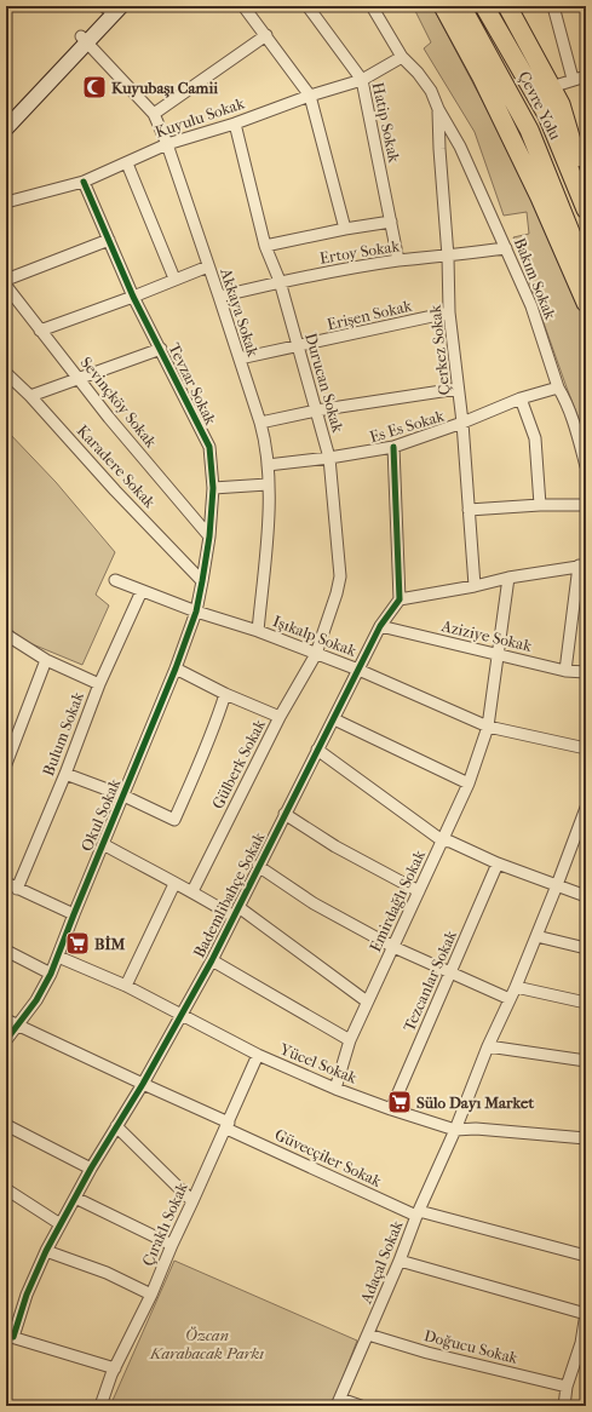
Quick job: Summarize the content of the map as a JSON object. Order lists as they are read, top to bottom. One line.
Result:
{"streets":{"highway":["Çevre Yolu"],"street":["Kuyulu Sokak","Hatip Sokak","Ertoy Sokak","Bakım Sokak","Akkaya Sokak","Erişen Sokak","Çerkez Sokak","Durucan Sokak","Tevzar Sokak","Sevinçköy Sokak","Es Es Sokak","Karadere Sokak","Işıkalp Sokak","Aziziye Sokak","Bulum Sokak","Gülberk Sokak","Okul Sokak","Bademlibahçe Sokak","Emirdağlı Sokak","Tezcanlar Sokak","Yücel Sokak","Güvecçiler Sokak","Çıraklı Sokak","Adaçal Sokak","Doğucu Sokak"]},"crossings":[["Kuyulu Sokak","Hatip Sokak"],["Kuyulu Sokak","Bakım Sokak"],["Kuyulu Sokak","Akkaya Sokak"],["Kuyulu Sokak","Durucan Sokak"],["Kuyulu Sokak","Tevzar Sokak"],["Hatip Sokak","Ertoy Sokak"],["Ertoy Sokak","Bakım Sokak"],["Ertoy Sokak","Akkaya Sokak"],["Ertoy Sokak","Çerkez Sokak"],["Ertoy Sokak","Durucan Sokak"],["Bakım Sokak","Çerkez Sokak"],["Bakım Sokak","Es Es Sokak"],["Akkaya Sokak","Erişen Sokak"],["Akkaya Sokak","Es Es Sokak"],["Akkaya Sokak","Işıkalp Sokak"],["Erişen Sokak","Çerkez Sokak"],["Erişen Sokak","Durucan Sokak"],["Çerkez Sokak","Es Es Sokak"],["Durucan Sokak","Es Es Sokak"],["Durucan Sokak","Işıkalp Sokak"],["Durucan Sokak","Gülberk Sokak"],["Tevzar Sokak","Sevinçköy Sokak"],["Tevzar Sokak","Karadere Sokak"],["Tevzar Sokak","Işıkalp Sokak"],["Tevzar Sokak","Okul Sokak"],["Işıkalp Sokak","Bulum Sokak"],["Işıkalp Sokak","Gülberk Sokak"],["Işıkalp Sokak","Okul Sokak"],["Işıkalp Sokak","Bademlibahçe Sokak"],["Işıkalp Sokak","Emirdağlı Sokak"],["Aziziye Sokak","Bademlibahçe Sokak"],["Aziziye Sokak","Emirdağlı Sokak"],["Okul Sokak","Yücel Sokak"],["Okul Sokak","Güvecçiler Sokak"],["Bademlibahçe Sokak","Yücel Sokak"],["Bademlibahçe Sokak","Güvecçiler Sokak"],["Emirdağlı Sokak","Yücel Sokak"],["Tezcanlar Sokak","Yücel Sokak"],["Yücel Sokak","Çıraklı Sokak"],["Yücel Sokak","Adaçal Sokak"],["Güvecçiler Sokak","Çıraklı Sokak"],["Güvecçiler Sokak","Adaçal Sokak"],["Adaçal Sokak","Doğucu Sokak"]],"parks":["Özcan Karabacak Parkı"],"places":{"mosque":["Kuyubaşı Camii"],"supermarket":["BİM","Sülo Dayı Market"]}}
